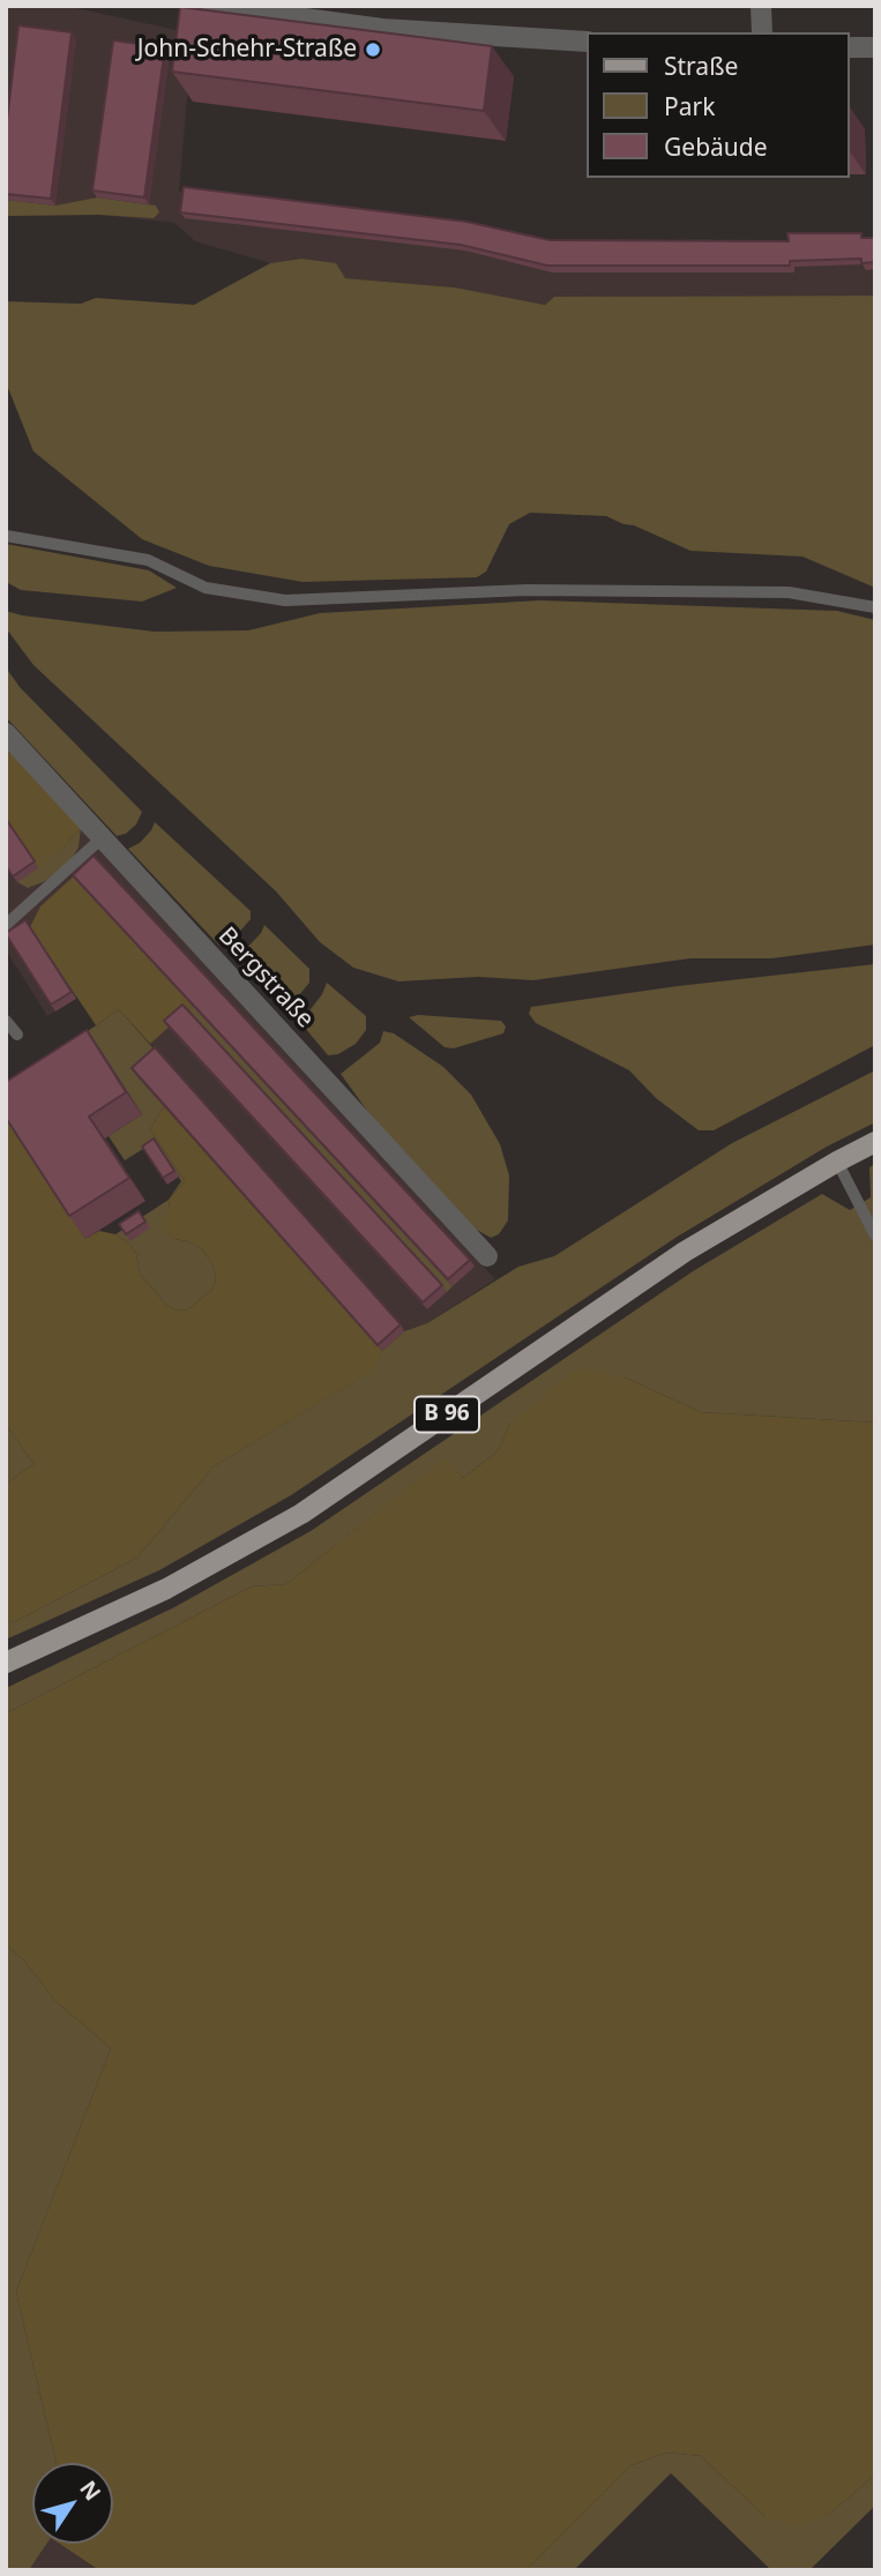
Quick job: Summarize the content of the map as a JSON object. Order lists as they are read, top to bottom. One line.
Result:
{"streets":{"main road":["B 96"],"street":["Bergstraße"]},"places":["John-Schehr-Straße"],"legend":["Straße","Park","Gebäude"],"north":"top right"}
